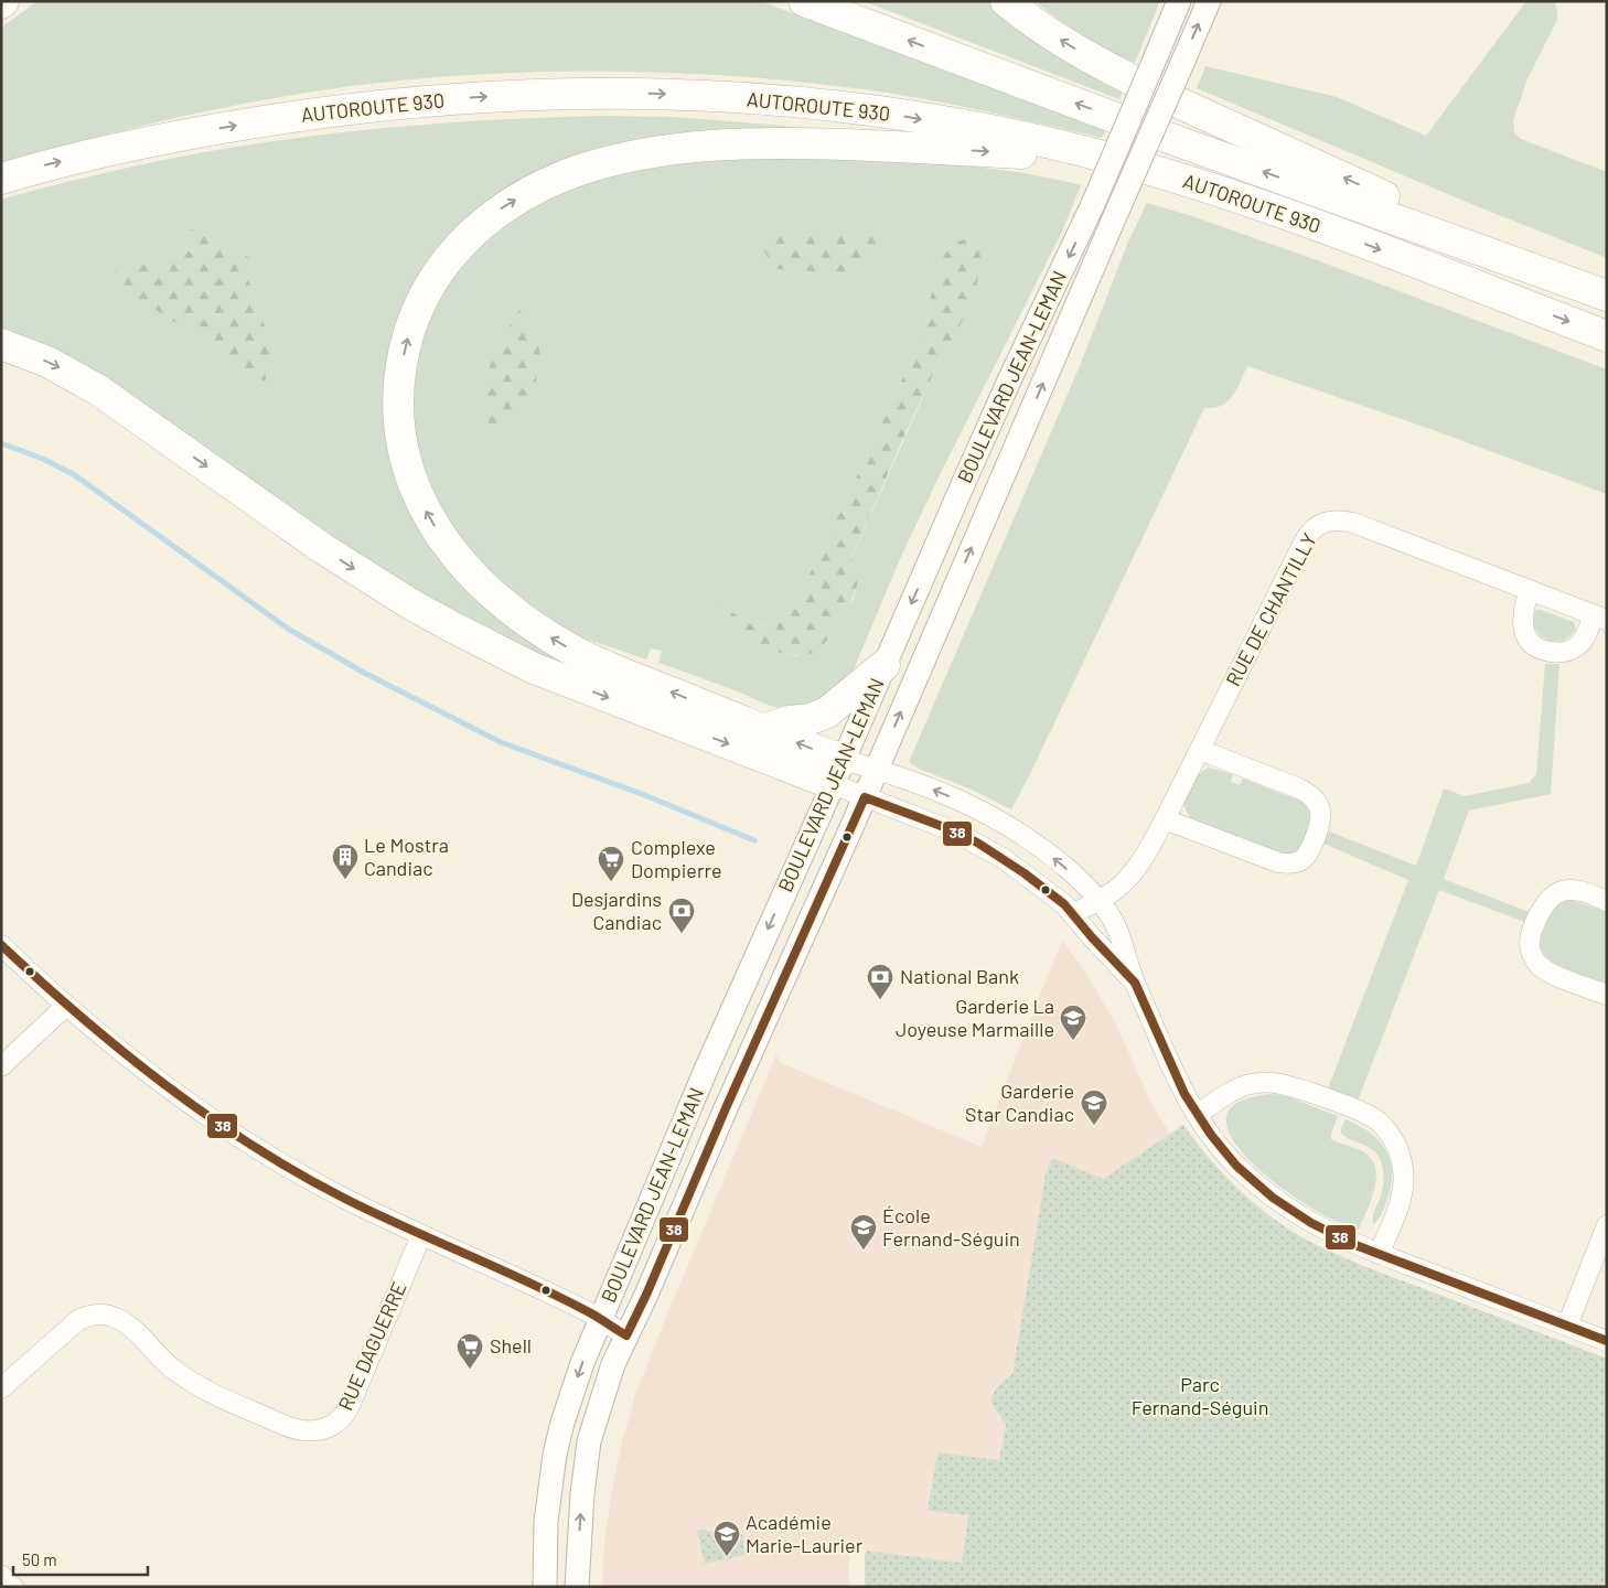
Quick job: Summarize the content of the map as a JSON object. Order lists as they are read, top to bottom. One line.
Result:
{"streets":{"highway":["AUTOROUTE 930"],"street":["BOULEVARD JEAN-LEMAN","RUE DE CHANTILLY","RUE DAGUERRE"]},"parks":["Parc Fernand-Séguin"],"places":{"building":["Le Mostra Candiac"],"supermarket":["Complexe Dompierre","Shell"],"bank":["Desjardins Candiac","National Bank"],"school or university":["Garderie La Joyeuse Marmaille","Garderie Star Candiac","École Fernand-Séguin","Académie Marie-Laurier"]},"lines":["transit line 38"],"scale_bar":"50 m"}
